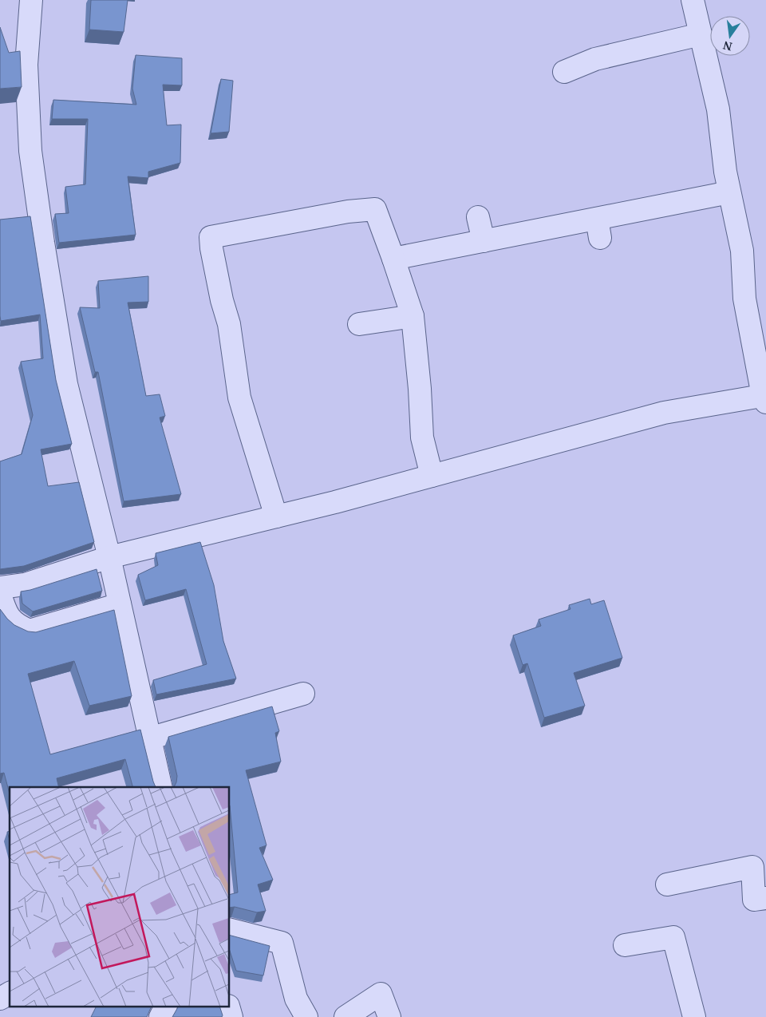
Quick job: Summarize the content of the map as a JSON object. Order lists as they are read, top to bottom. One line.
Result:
{"north":"bottom"}
